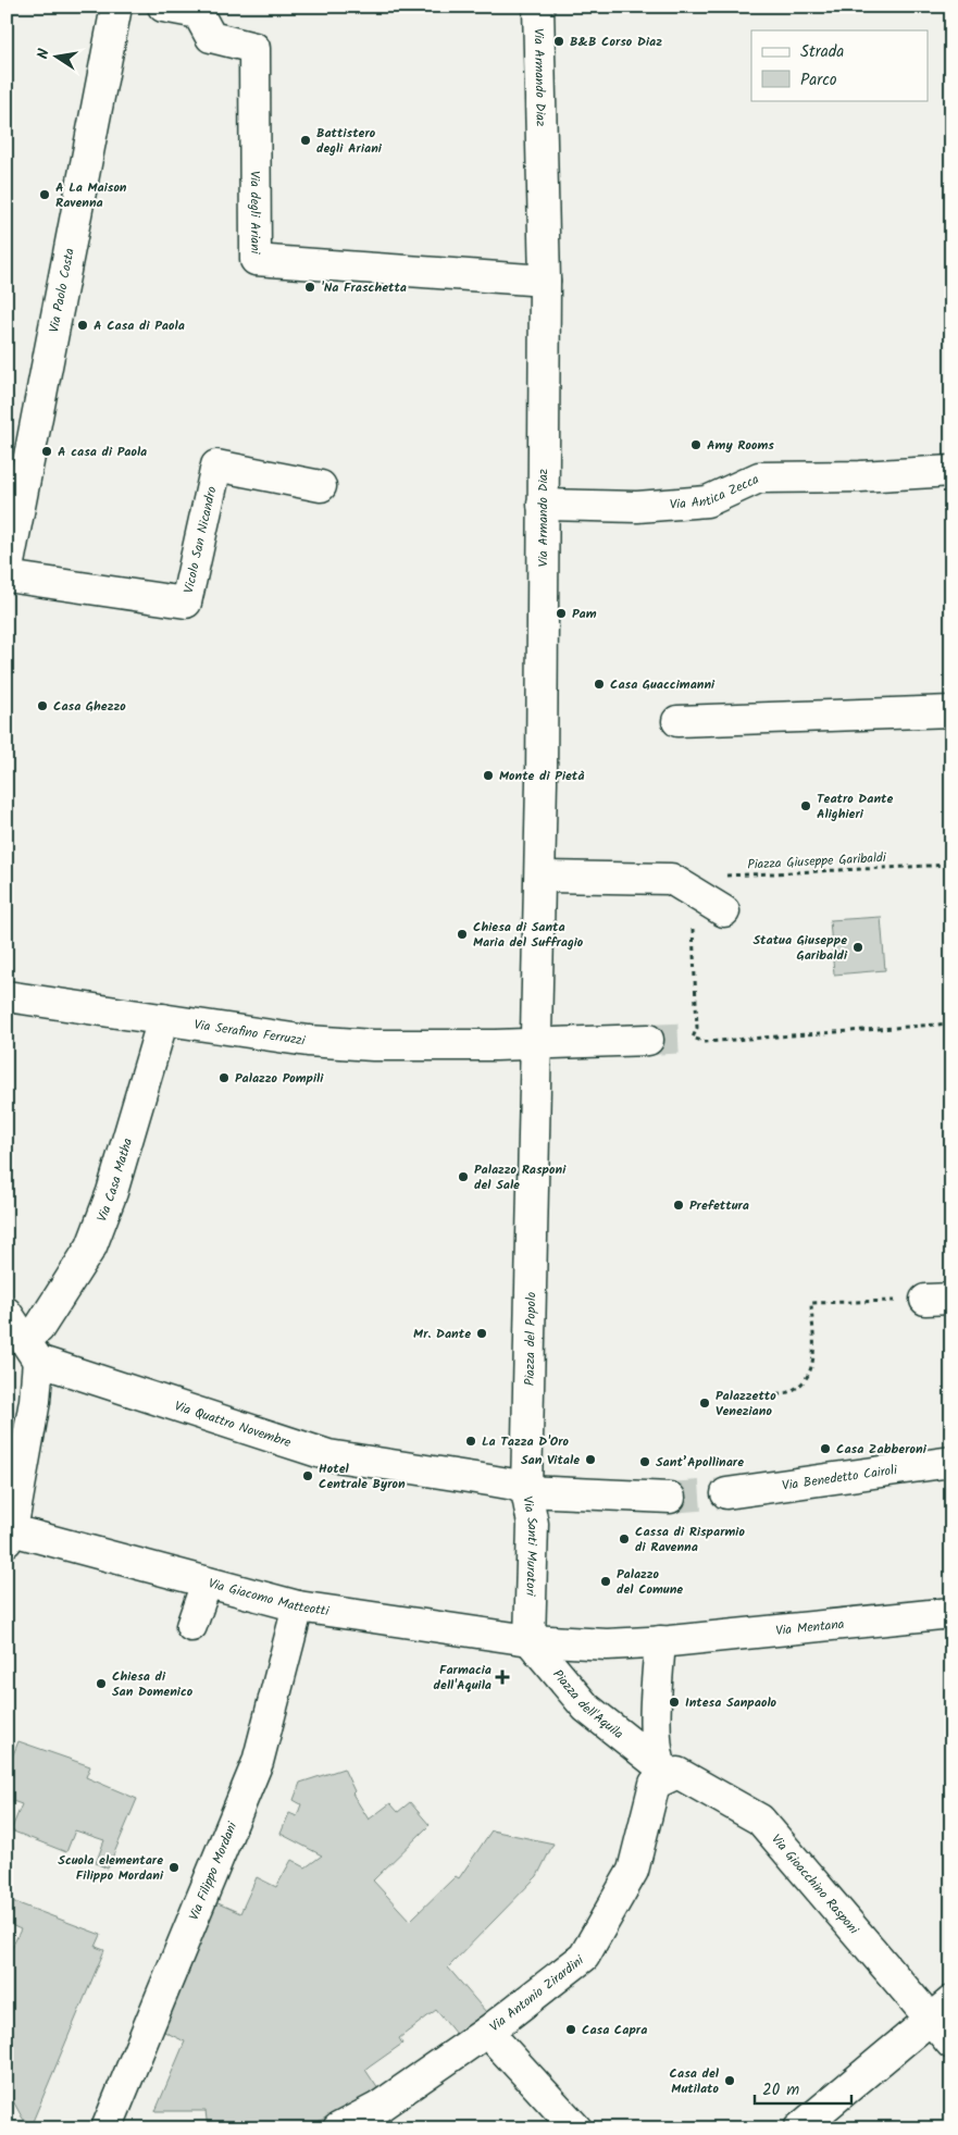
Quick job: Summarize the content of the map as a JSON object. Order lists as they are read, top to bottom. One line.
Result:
{"streets":{"street":["Via Armando Diaz","Via degli Ariani","Via Paolo Costa","Via Antica Zecca","Vicolo San Nicandro","Via Serafino Ferruzzi","Via Casa Matha","Piazza del Popolo","Via Quattro Novembre","Via Benedetto Cairoli","Via Santi Muratori","Via Giacomo Matteotti","Via Mentana","Piazza dell'Aquila","Via Filippo Mordani","Via Gioacchino Rasponi","Via Antonio Zirardini"],"path":["Piazza Giuseppe Garibaldi"]},"crossings":[["Via Armando Diaz","Via degli Ariani"],["Via Armando Diaz","Via Antica Zecca"],["Via Armando Diaz","Via Serafino Ferruzzi"],["Via Armando Diaz","Piazza del Popolo"],["Via Paolo Costa","Vicolo San Nicandro"],["Via Serafino Ferruzzi","Via Casa Matha"],["Via Serafino Ferruzzi","Piazza del Popolo"],["Piazza del Popolo","Via Santi Muratori"],["Via Quattro Novembre","Via Santi Muratori"],["Via Santi Muratori","Via Giacomo Matteotti"],["Via Santi Muratori","Piazza dell'Aquila"],["Via Giacomo Matteotti","Piazza dell'Aquila"],["Via Giacomo Matteotti","Via Filippo Mordani"],["Piazza dell'Aquila","Via Gioacchino Rasponi"],["Piazza dell'Aquila","Via Antonio Zirardini"],["Via Gioacchino Rasponi","Via Antonio Zirardini"]],"places":{"other":["B&B Corso Diaz","Battistero degli Ariani","A La Maison Ravenna","'Na Fraschetta","A Casa di Paola","Amy Rooms","A casa di Paola","Pam","Casa Guaccimanni","Casa Ghezzo","Monte di Pietà","Teatro Dante Alighieri","Chiesa di Santa Maria del Suffragio","Statua Giuseppe Garibaldi","Palazzo Pompili","Palazzo Rasponi del Sale","Prefettura","Mr. Dante","Palazzetto Veneziano","La Tazza D'Oro","Casa Zabberoni","San Vitale","Sant’Apollinare","Hotel Centrale Byron","Cassa di Risparmio di Ravenna","Palazzo del Comune","Chiesa di San Domenico","Intesa Sanpaolo","Scuola elementare Filippo Mordani","Casa Capra","Casa del Mutilato"],"health":["Farmacia dell'Aquila"]},"legend":["Strada","Parco"],"scale_bar":"20 m","north":"left"}
